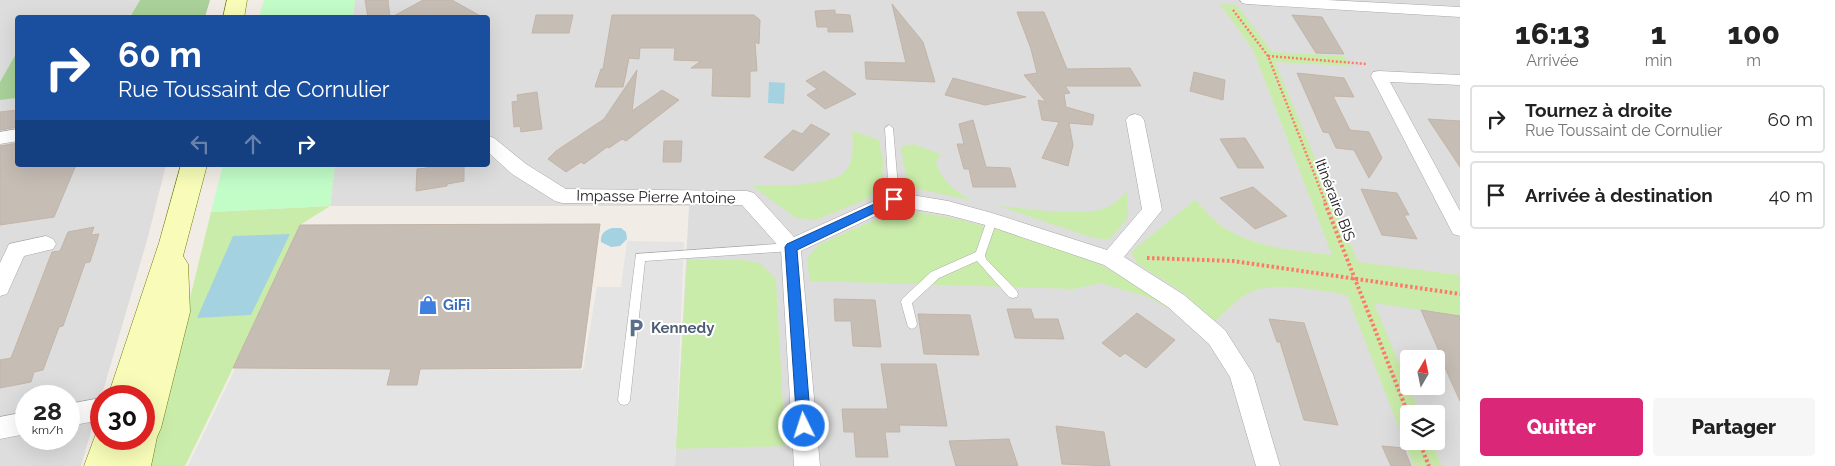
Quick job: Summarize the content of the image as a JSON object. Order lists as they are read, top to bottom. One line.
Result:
{"streets":{"street":["Impasse Pierre Antoine"],"path":["Itinéraire BIS"]},"places":{"shop":["GiFi"],"parking":["Kennedy"]},"north":"top","page":{"eta":["16:13","Arrivée","1","min","100","m"],"turn":["60 m","Rue Toussaint de Cornulier"],"list":[{"name":"Tournez à droite","note":"Rue Toussaint de Cornulier","value":"60 m"},{"name":"Arrivée à destination","value":"40 m"}],"speed":"28 km/h","limit":"30","buttons":["Quitter","Partager"]}}
